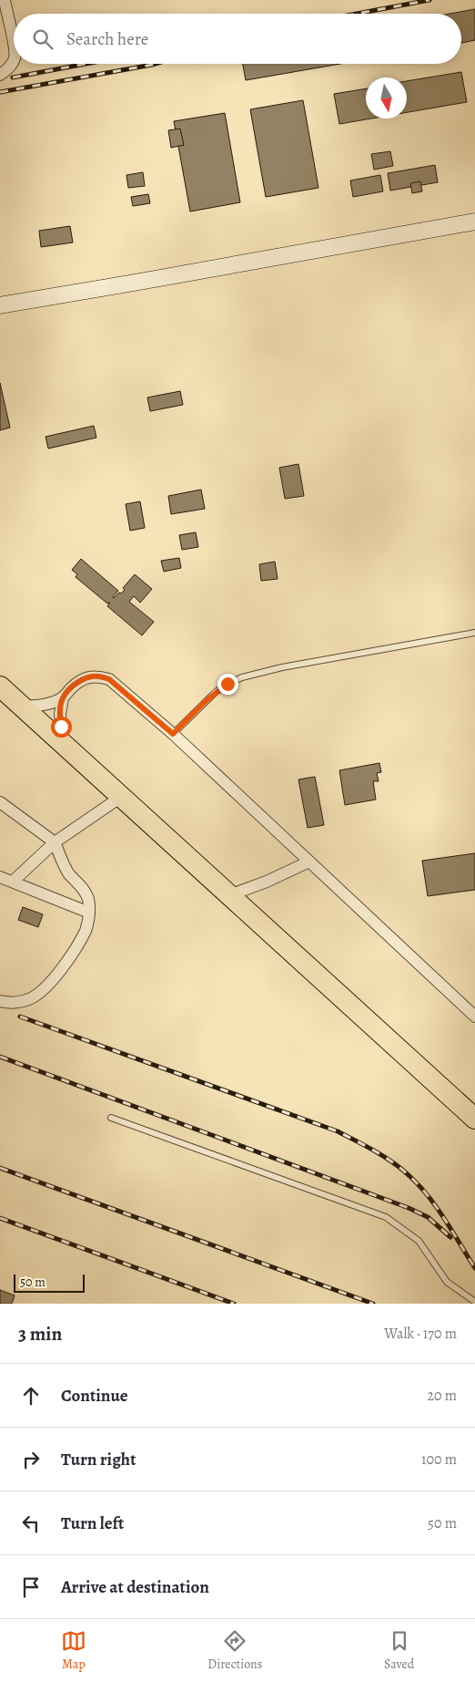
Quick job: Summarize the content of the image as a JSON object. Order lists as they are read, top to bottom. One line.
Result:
{"scale_bar":"50 m","north":"bottom","page":{"search":"Search here","scale":"50 m","heading":["3 min","Walk · 170 m"],"list":[["Continue","20 m"],["Turn right","100 m"],["Turn left","50 m"],"Arrive at destination"],"nav":["Map","Directions","Saved"]}}
